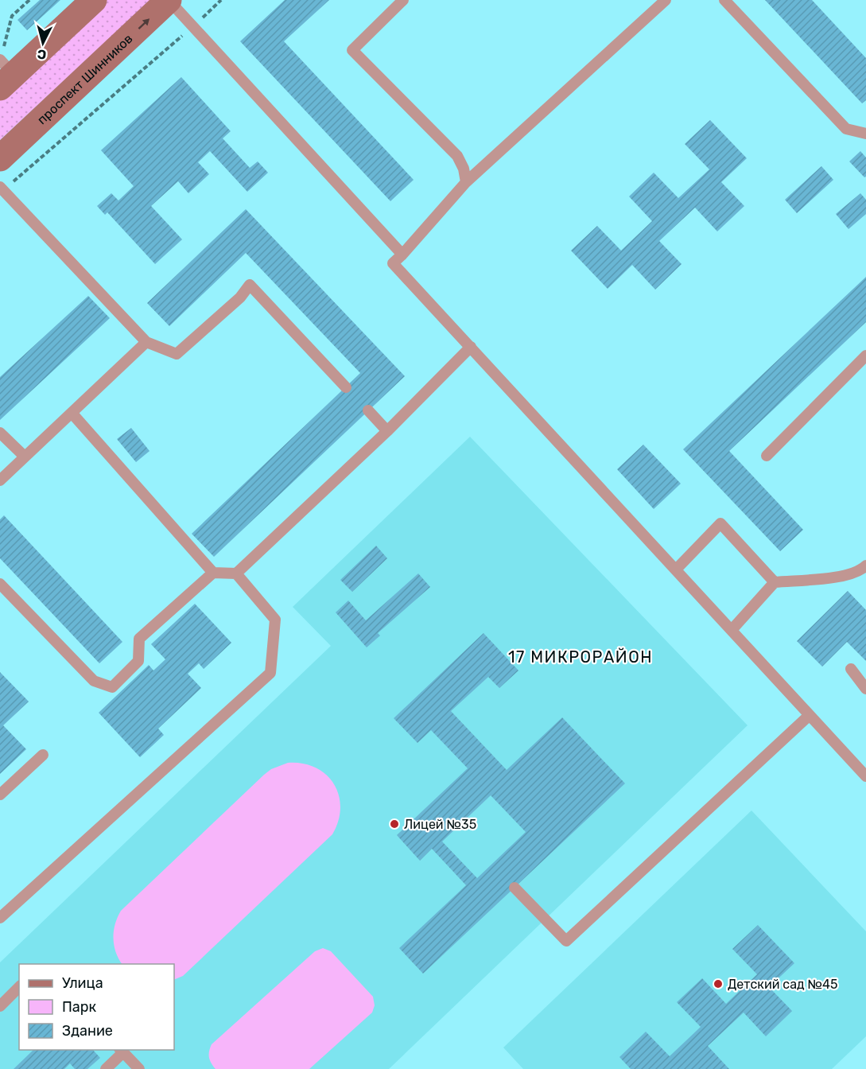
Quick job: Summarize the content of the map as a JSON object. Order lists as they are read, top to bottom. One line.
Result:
{"streets":{"street":["проспект Шинников"]},"districts":["17 МИКРОРАЙОН"],"places":["Лицей №35","Детский сад №45"],"legend":["Улица","Парк","Здание"],"north":"bottom"}
